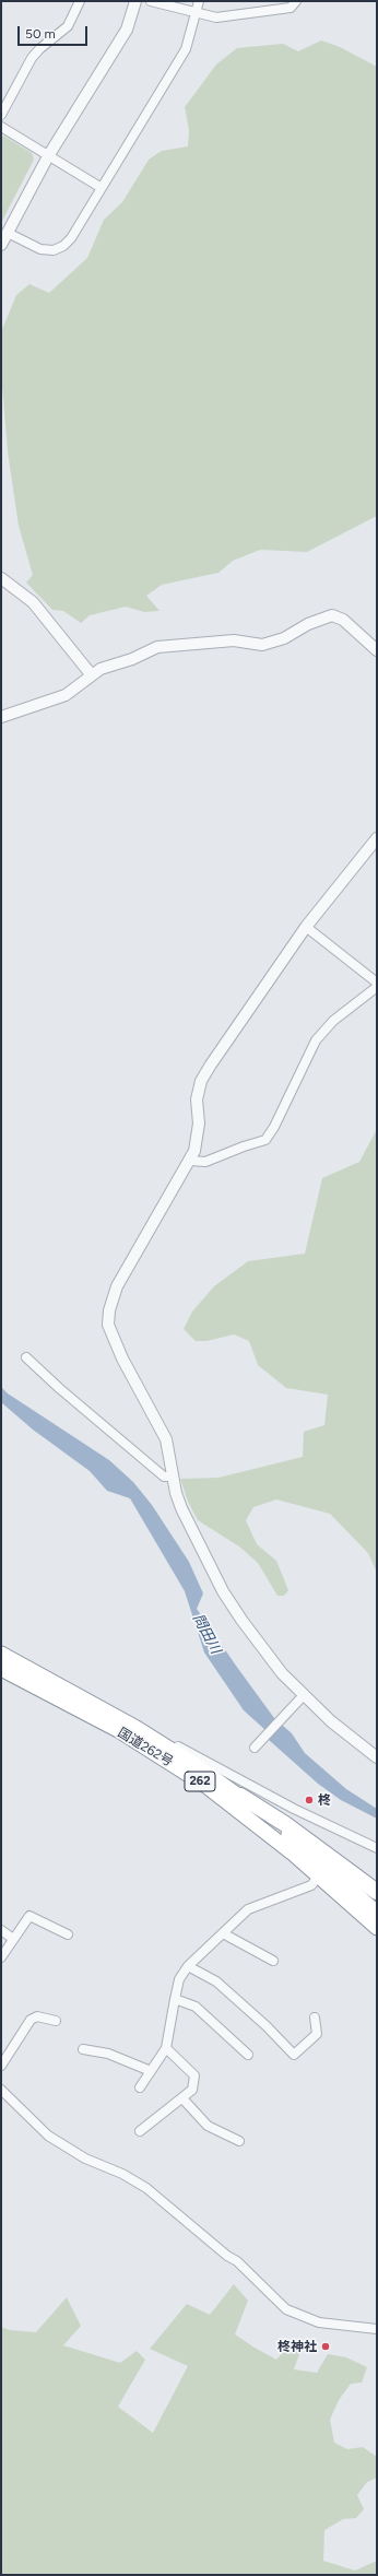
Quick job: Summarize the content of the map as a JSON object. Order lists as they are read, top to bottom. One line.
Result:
{"streets":{"highway":["国道262号","262"]},"water":["問田川"],"places":["柊","柊神社"],"scale_bar":"50 m"}
